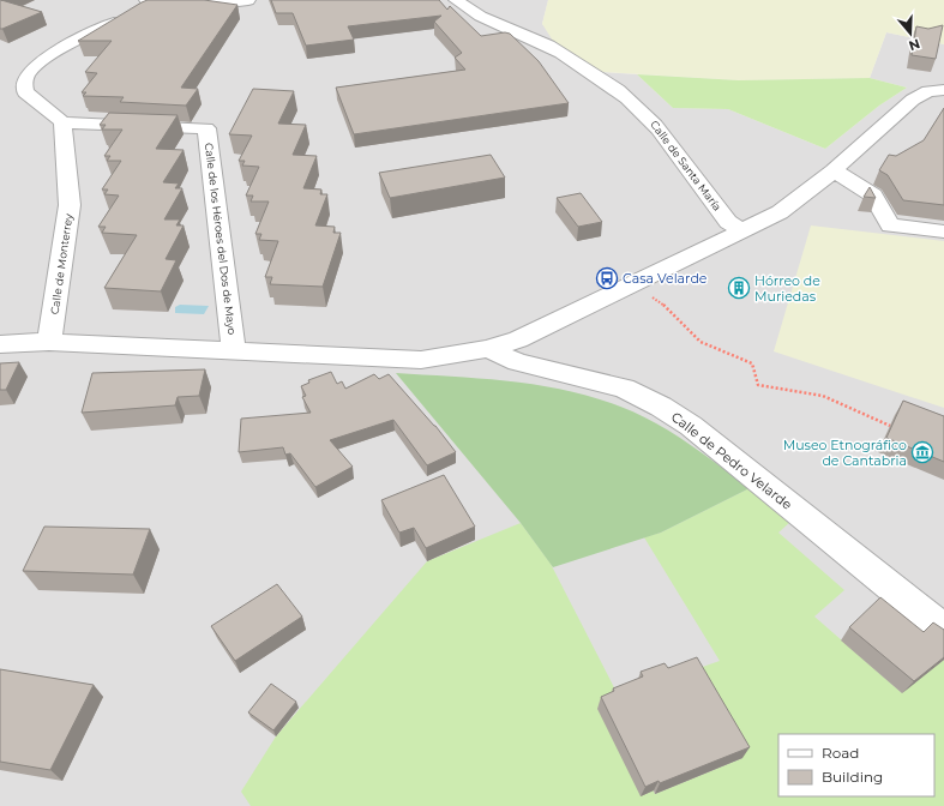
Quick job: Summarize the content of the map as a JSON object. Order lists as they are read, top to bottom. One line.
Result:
{"streets":{"street":["Calle de Santa María","Calle de los Héroes del Dos de Mayo","Calle de Monterrey","Calle de Pedro Velarde"]},"crossings":[["Calle de Santa María","Calle de los Héroes del Dos de Mayo"],["Calle de los Héroes del Dos de Mayo","Calle de Monterrey"],["Calle de los Héroes del Dos de Mayo","Calle de Pedro Velarde"]],"places":{"bus stop":["Casa Velarde"],"building":["Hórreo de Muriedas"],"museum":["Museo Etnográfico de Cantabria"]},"legend":["Road","Building"],"north":"bottom"}
